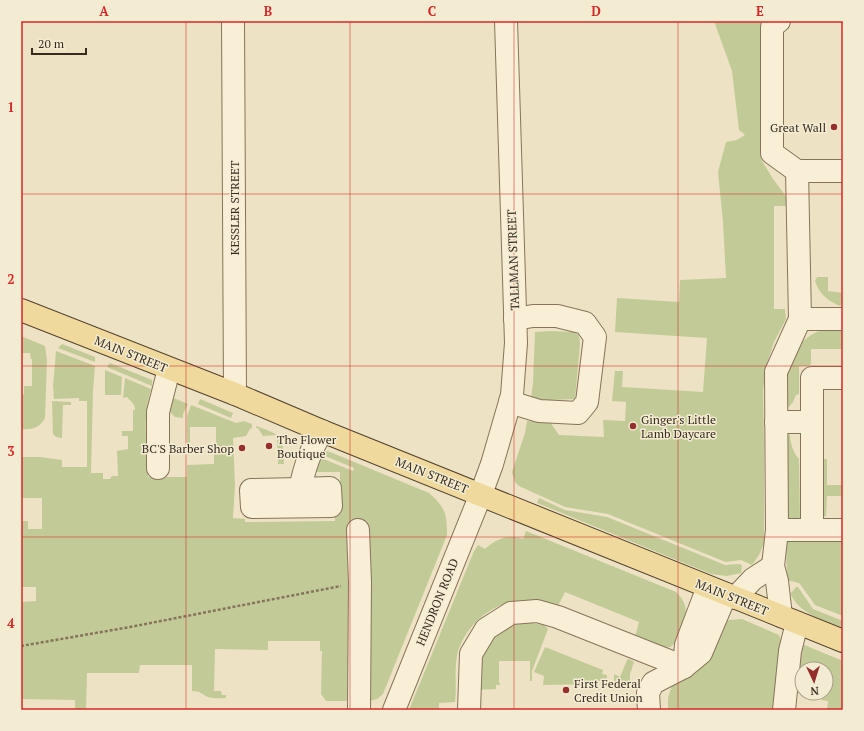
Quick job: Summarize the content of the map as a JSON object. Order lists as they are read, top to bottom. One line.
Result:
{"streets":{"main road":["MAIN STREET"],"street":["KESSLER STREET","TALLMAN STREET","HENDRON ROAD"]},"crossings":[["KESSLER STREET","MAIN STREET"],["TALLMAN STREET","MAIN STREET"],["TALLMAN STREET","HENDRON ROAD"],["MAIN STREET","HENDRON ROAD"]],"places":["Great Wall","Ginger's Little Lamb Daycare","The Flower Boutique","BC'S Barber Shop","First Federal Credit Union"],"scale_bar":"20 m","north":"bottom","grid":{"columns":["A","B","C","D","E"],"rows":["1","2","3","4"]}}
